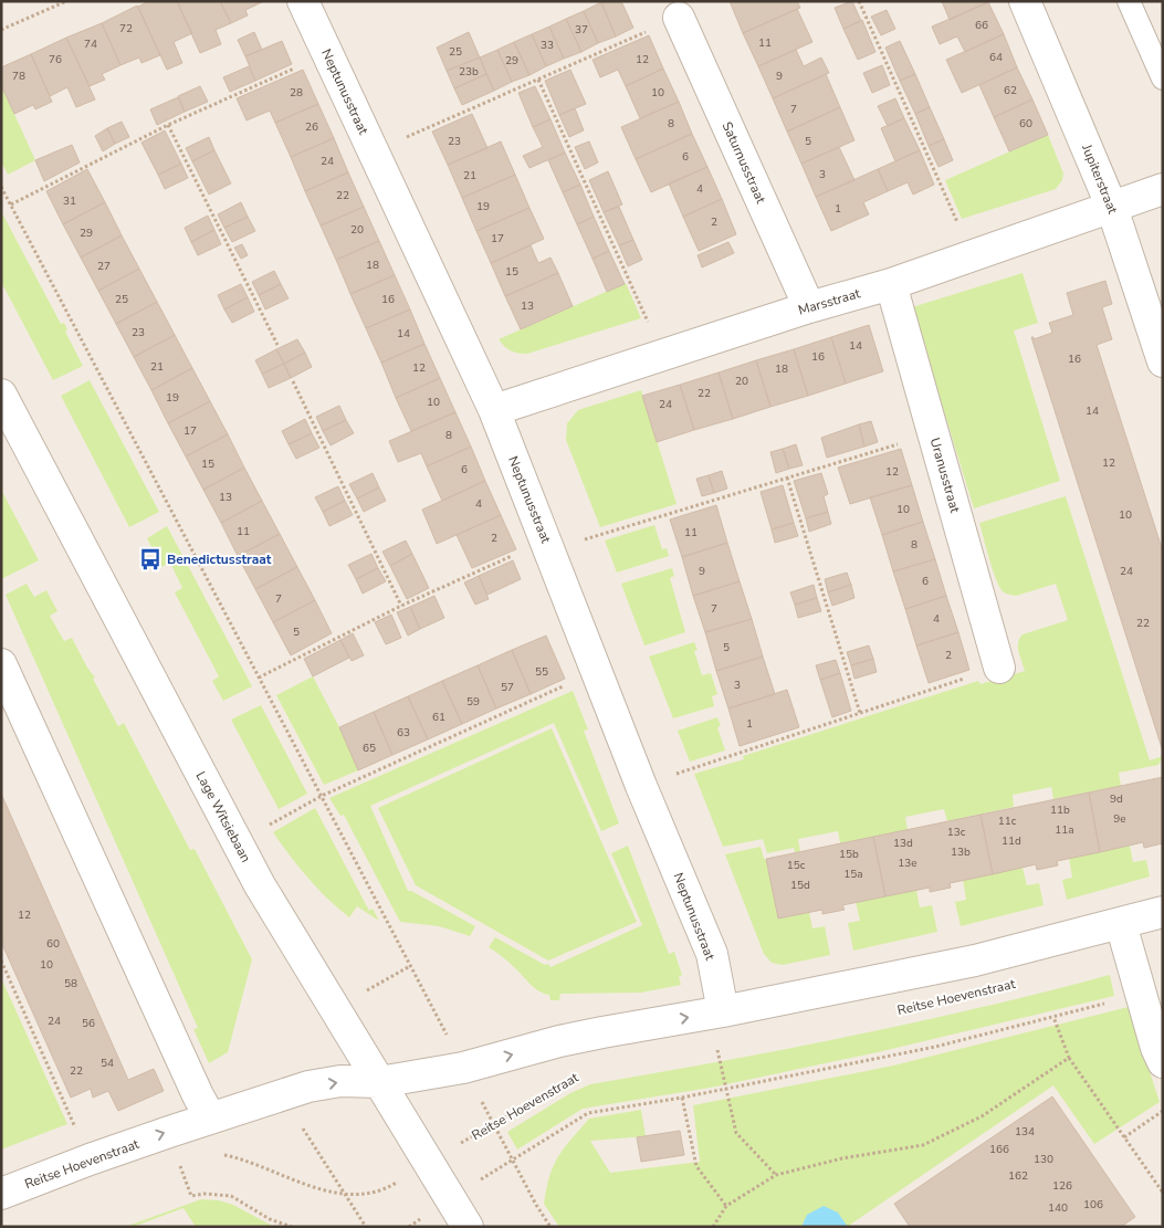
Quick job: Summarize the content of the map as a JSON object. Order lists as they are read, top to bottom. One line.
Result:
{"streets":{"street":["Neptunusstraat","Saturnusstraat","Jupiterstraat","Marsstraat","Uranusstraat","Lage Witsiebaan","Reitse Hoevenstraat"]},"crossings":[["Neptunusstraat","Marsstraat"],["Neptunusstraat","Reitse Hoevenstraat"],["Saturnusstraat","Marsstraat"],["Jupiterstraat","Marsstraat"],["Marsstraat","Uranusstraat"],["Lage Witsiebaan","Reitse Hoevenstraat"]],"places":{"bus stop":["Benedictusstraat"]},"house_numbers":["66","72","37","11","74","33","25","64","76","12","29","23b","78","9","62","28","10","7","8","60","26","23","5","6","24","3","21","4","22","31","19","1","2","20","29","17","18","27","15","25","16","13","23","14","14","16","16","21","12","18","20","22","19","10","24","14","17","8","12","15","6","12","13","4","10","10","11","11","2","8","9","24","6","7","7","4","22","5","5","2","55","3","57","59","61","1","63","65","9d","11b","9e","11c","11a","13c","11d","13d","13b","15b","13e","15c","15a","15d","12","60","10","58","24","56","54","22","134","166","130","162","126","106","140"]}
